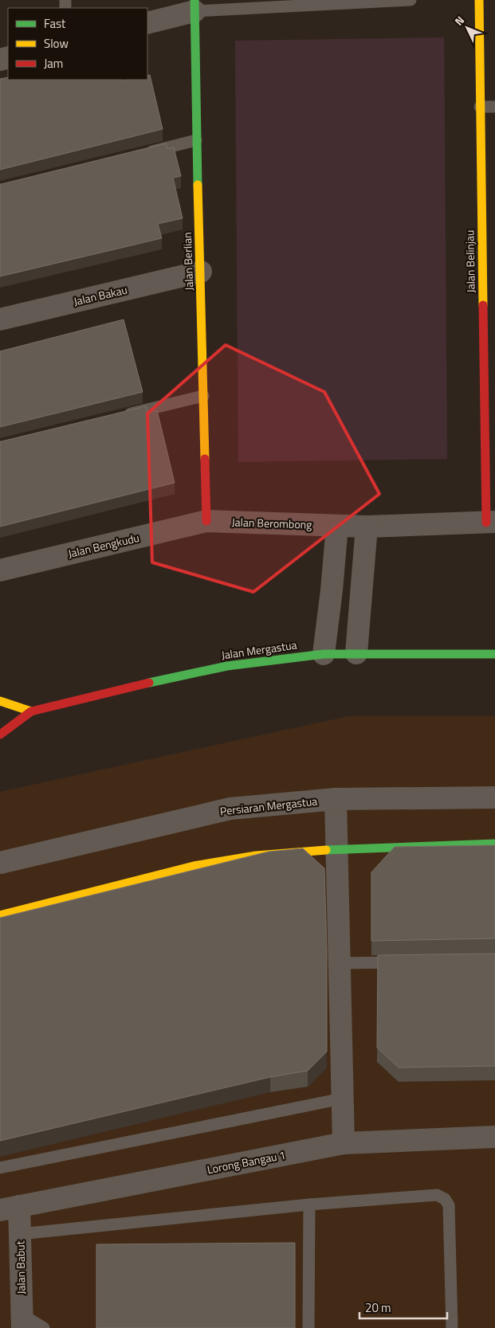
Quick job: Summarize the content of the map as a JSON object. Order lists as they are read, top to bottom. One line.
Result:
{"streets":{"street":["Jalan Berlian","Jalan Belinjau","Jalan Bakau","Jalan Berombong","Jalan Bengkudu","Jalan Mergastua","Persiaran Mergastua","Lorong Bangau 1","Jalan Babut"]},"crossings":[["Jalan Berlian","Jalan Bakau"],["Jalan Berlian","Jalan Berombong"],["Jalan Berlian","Jalan Bengkudu"],["Jalan Belinjau","Jalan Berombong"],["Jalan Berombong","Jalan Bengkudu"],["Lorong Bangau 1","Jalan Babut"]],"legend":["Fast","Slow","Jam"],"scale_bar":"20 m","north":"top left"}
